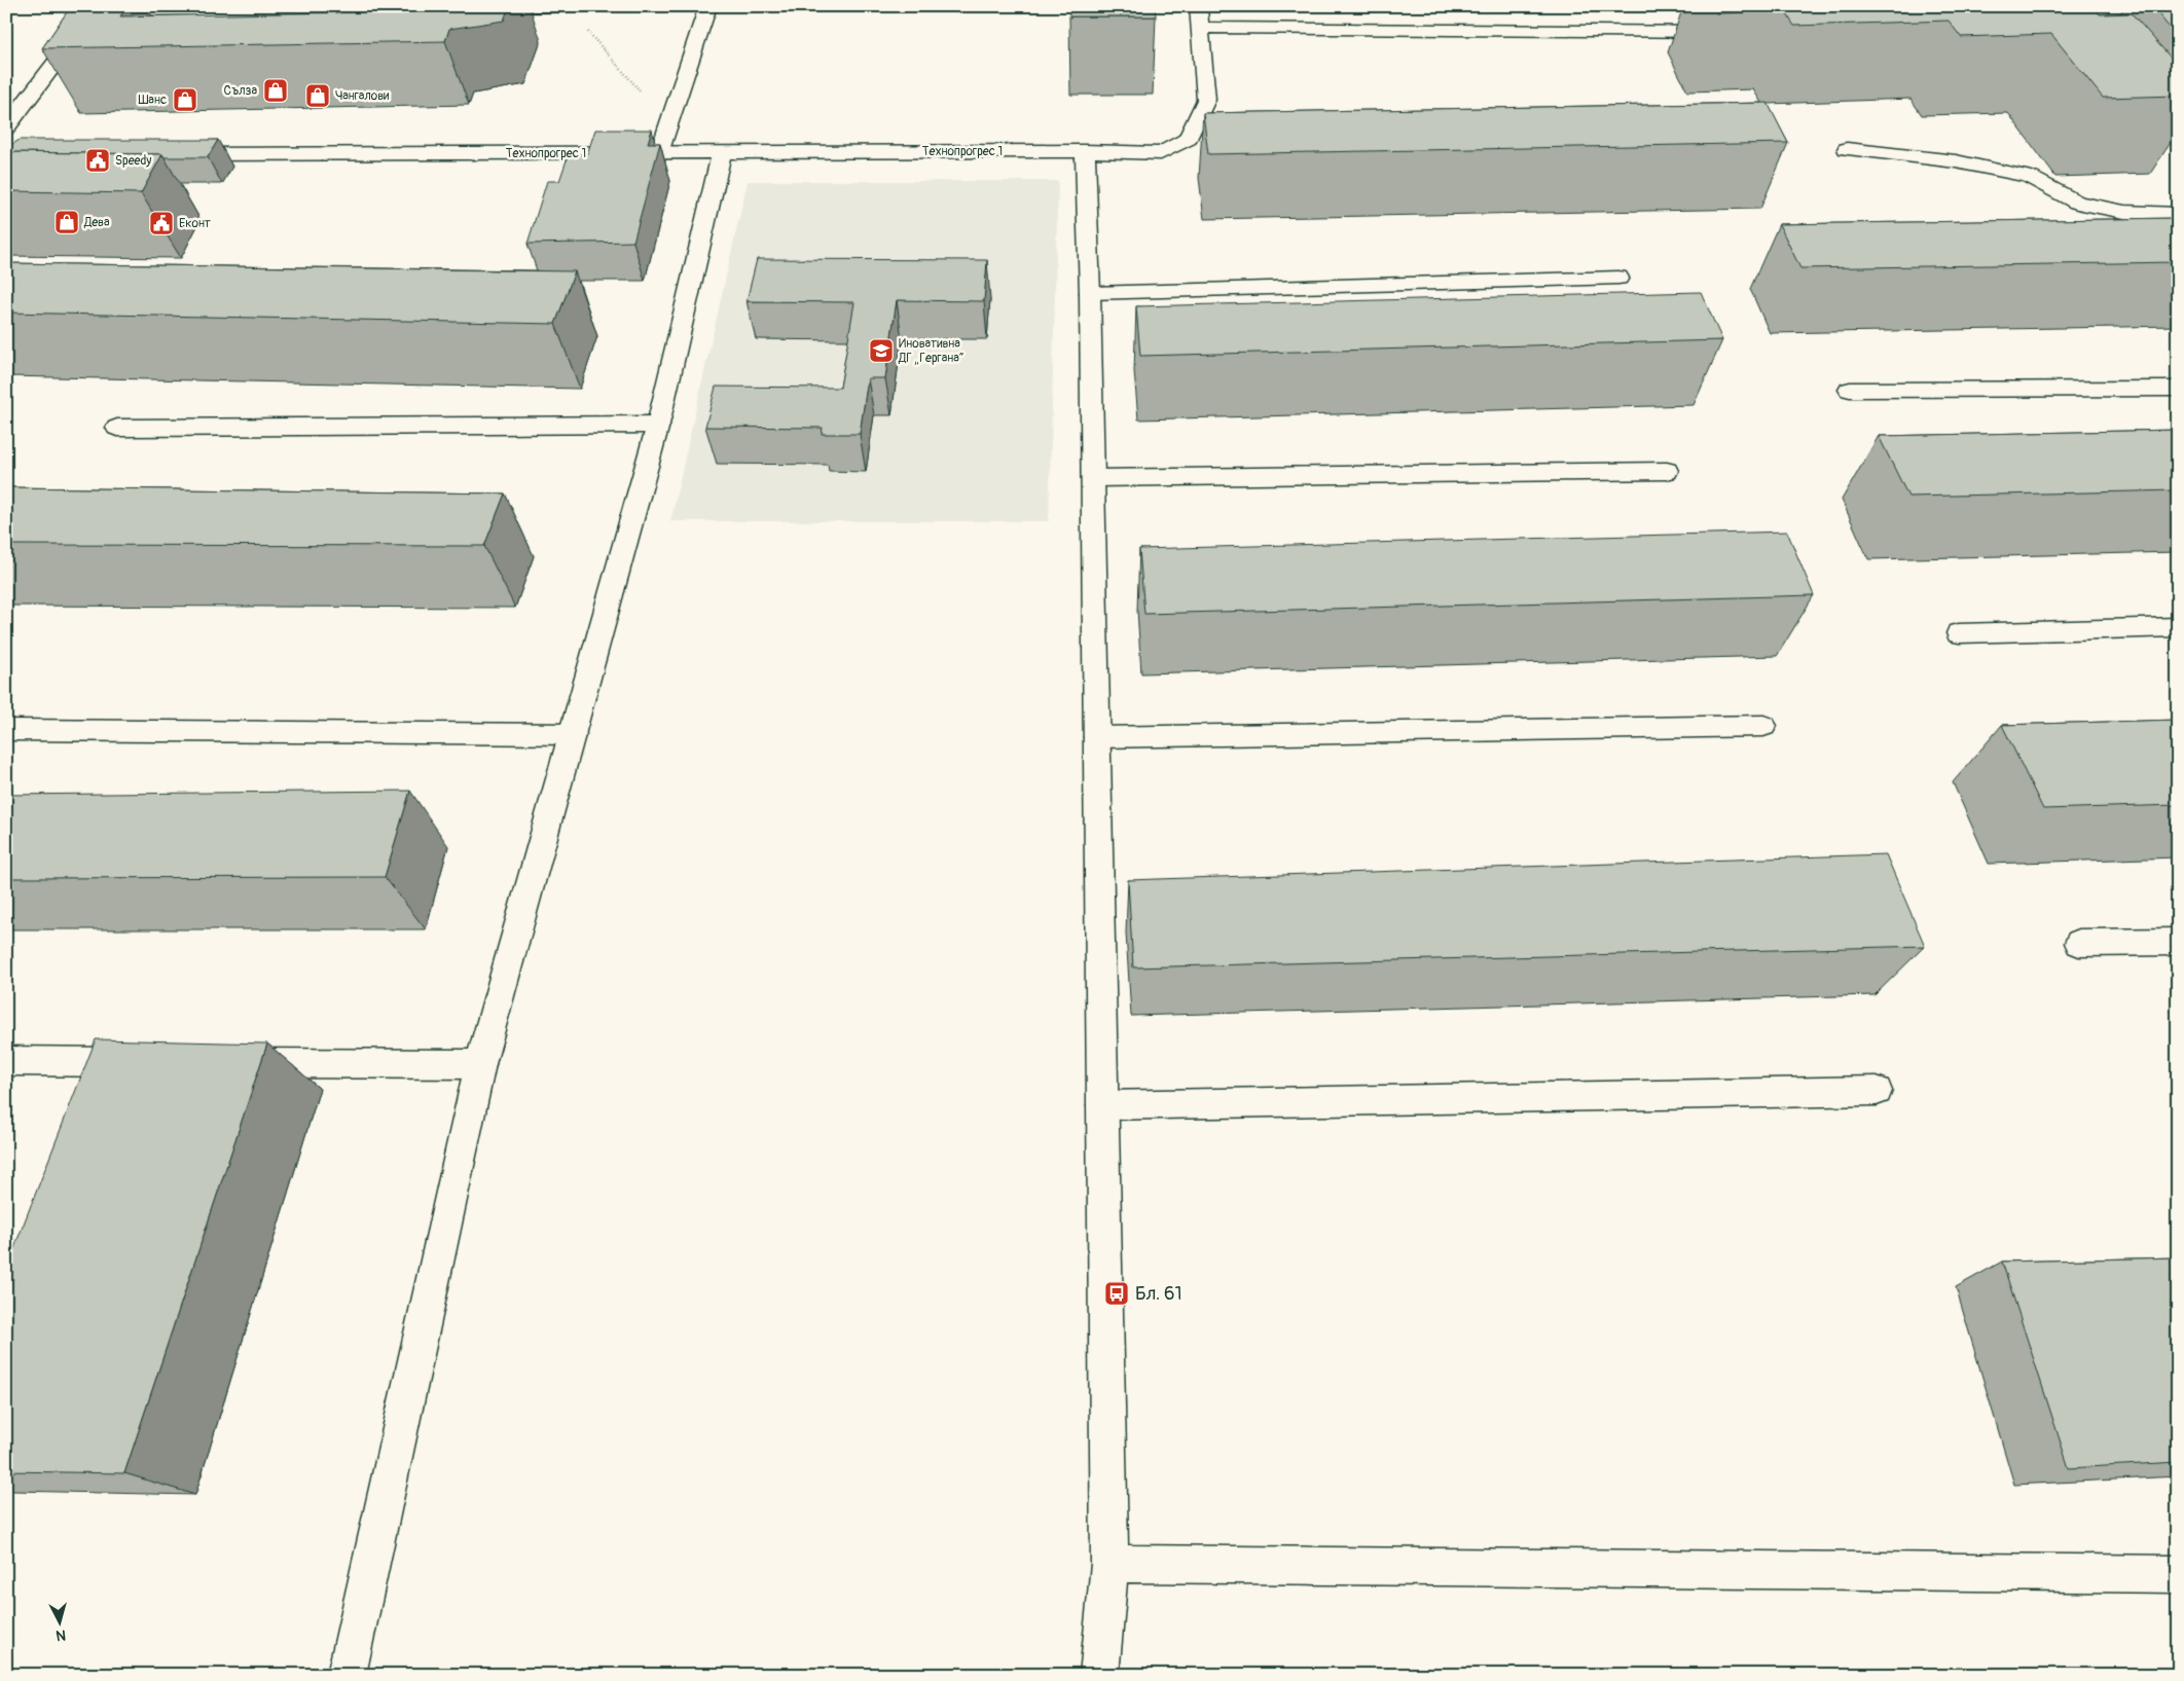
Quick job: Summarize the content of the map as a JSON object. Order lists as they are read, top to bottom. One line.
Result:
{"streets":{"street":["Технопрогрес 1"]},"places":{"shop":["Сълза","Чангалови","Шанс","Дева"],"public building":["Speedy","Еконт"],"school or university":["Иновативна ДГ „Гергана“"],"bus stop":["Бл. 61"]},"north":"bottom"}
